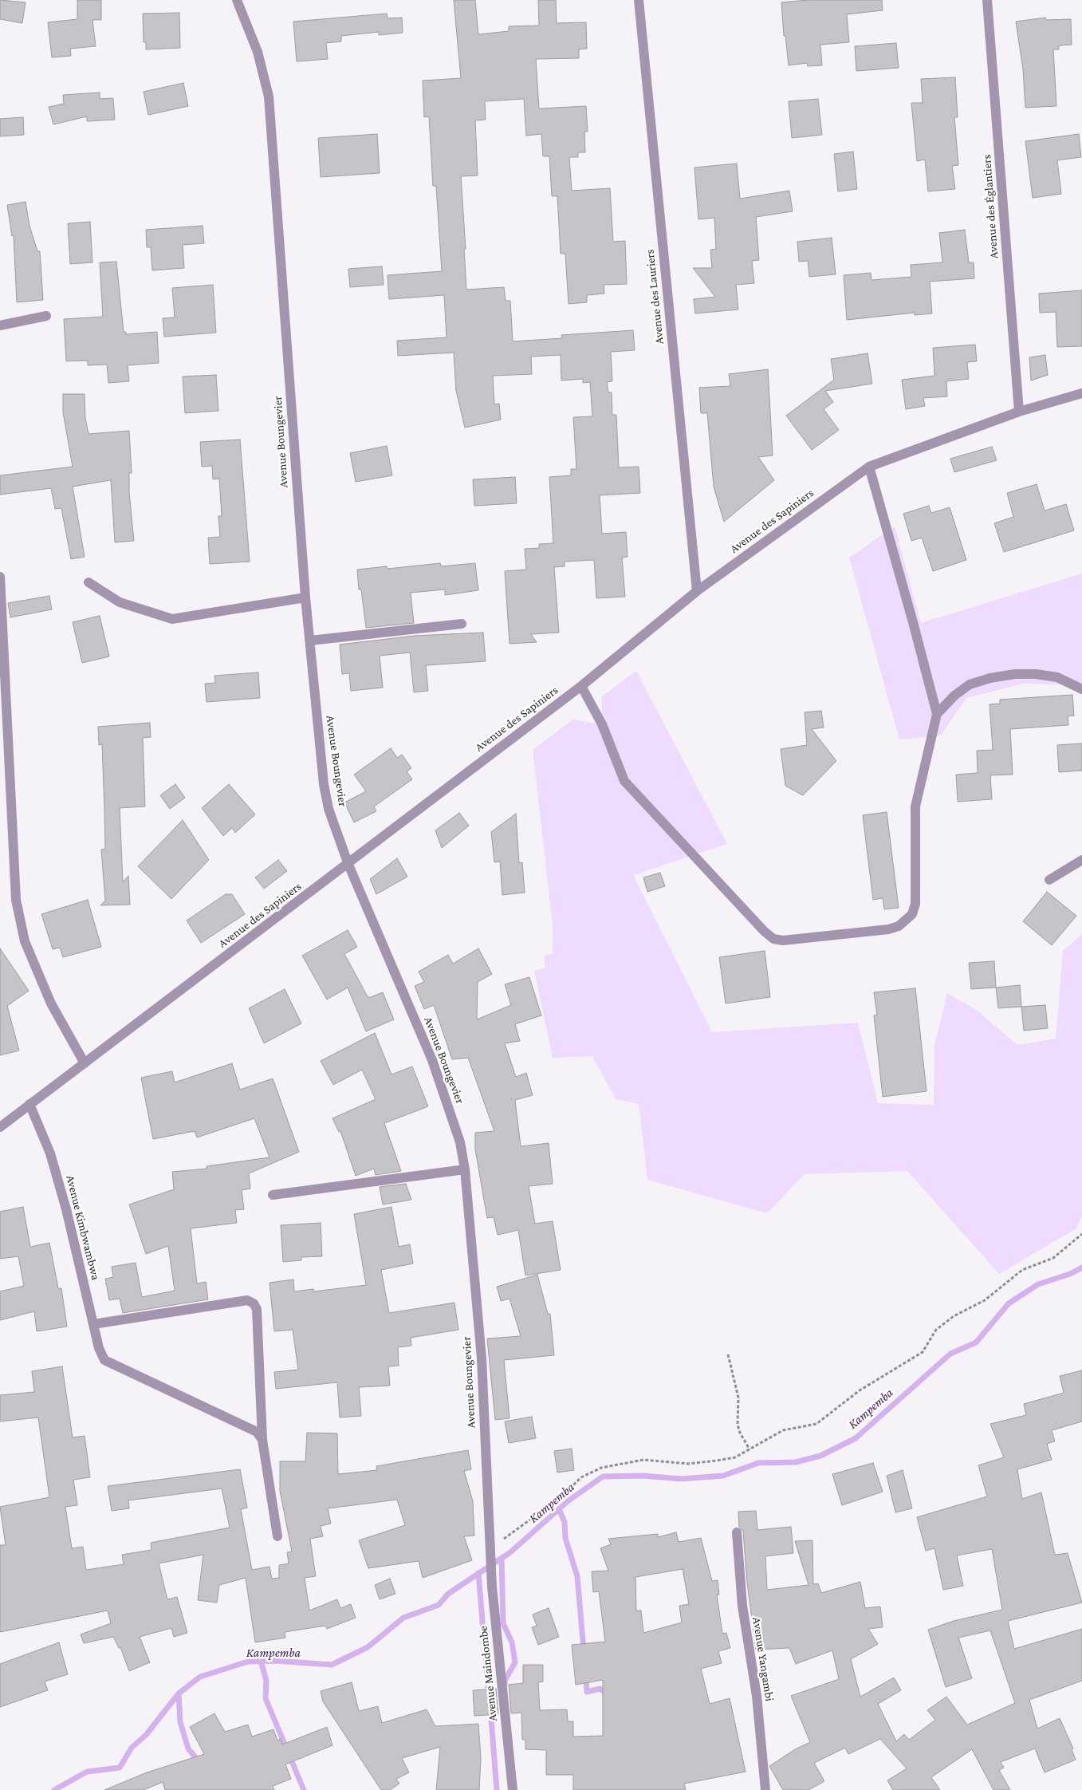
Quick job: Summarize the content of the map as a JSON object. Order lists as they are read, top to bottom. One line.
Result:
{"streets":{"street":["Avenue des Églantiers","Avenue des Lauriers","Avenue Boungevier","Avenue des Sapiniers","Avenue Kimbwambwa","Avenue Yangambi","Avenue Maindombe"]},"crossings":[["Avenue des Églantiers","Avenue des Sapiniers"],["Avenue des Lauriers","Avenue des Sapiniers"],["Avenue Boungevier","Avenue des Sapiniers"],["Avenue Boungevier","Avenue Maindombe"],["Avenue des Sapiniers","Avenue Kimbwambwa"]],"water":["Kampemba"]}
